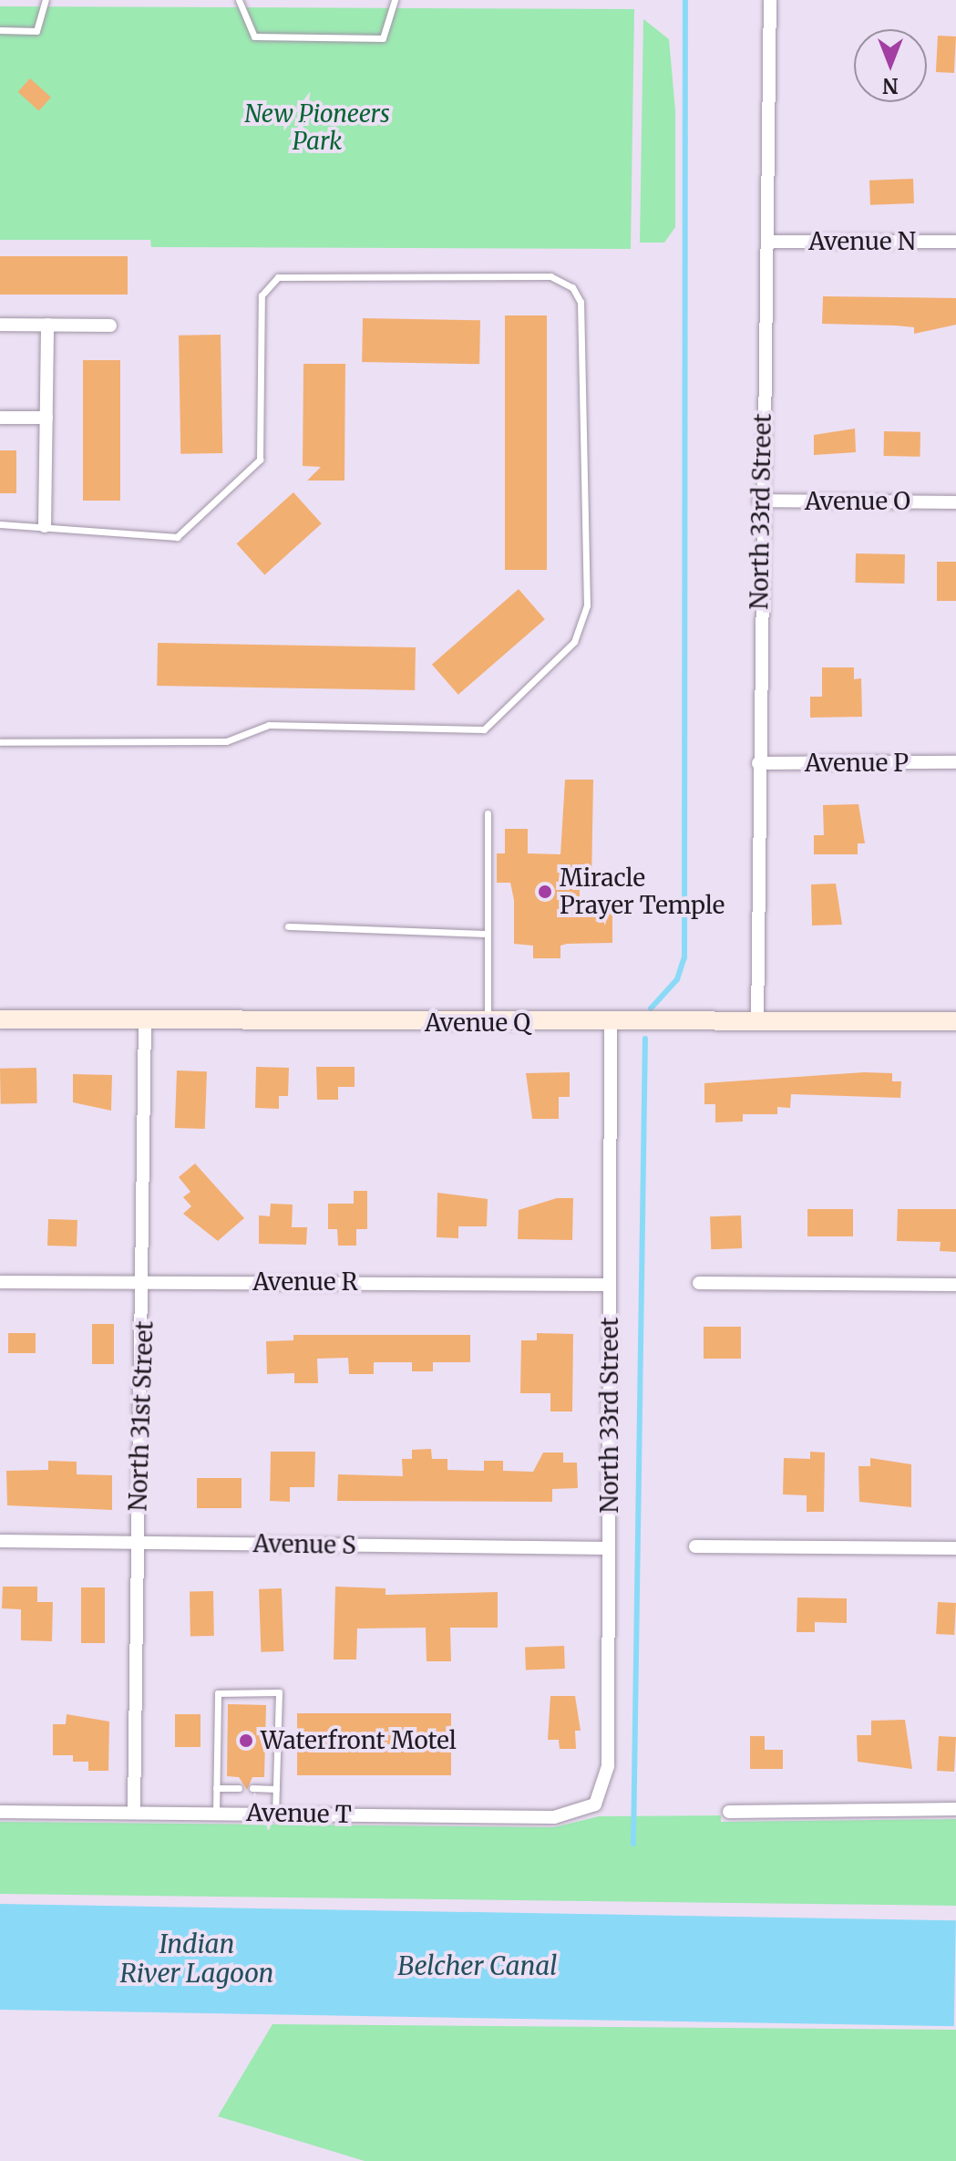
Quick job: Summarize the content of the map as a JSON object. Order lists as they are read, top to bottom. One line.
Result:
{"streets":{"street":["Avenue N","Avenue O","North 33rd Street","Avenue P","Avenue Q","Avenue R","North 31st Street","Avenue S","Avenue T"]},"crossings":[["Avenue N","North 33rd Street"],["Avenue O","North 33rd Street"],["North 33rd Street","Avenue P"],["North 33rd Street","Avenue Q"],["North 33rd Street","Avenue R"],["North 33rd Street","Avenue S"],["North 33rd Street","Avenue T"],["Avenue Q","North 31st Street"],["Avenue R","North 31st Street"],["North 31st Street","Avenue S"],["North 31st Street","Avenue T"]],"water":["Indian River Lagoon","Belcher Canal"],"parks":["New Pioneers Park"],"places":["Miracle Prayer Temple","Waterfront Motel"],"north":"bottom"}
